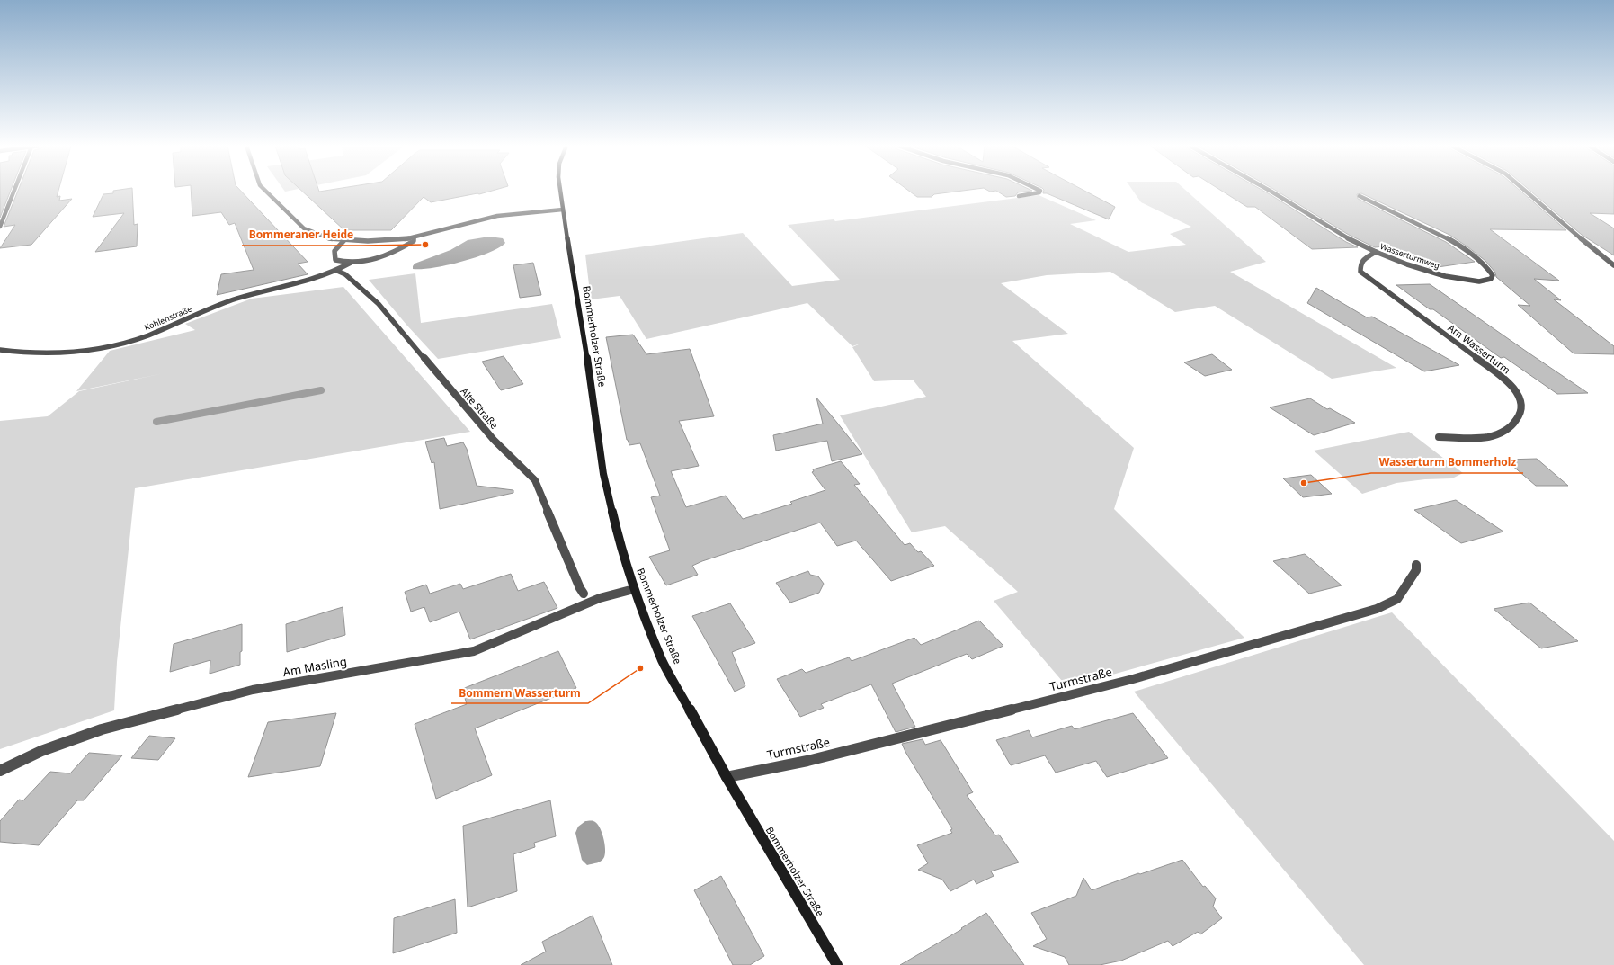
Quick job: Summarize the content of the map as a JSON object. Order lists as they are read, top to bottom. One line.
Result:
{"streets":{"main road":["Bommerholzer Straße"],"street":["Wasserturmweg","Kohlenstraße","Am Wasserturm","Alte Straße","Am Masling","Turmstraße"]},"crossings":[["Wasserturmweg","Am Wasserturm"],["Kohlenstraße","Alte Straße"],["Bommerholzer Straße","Am Masling"],["Bommerholzer Straße","Turmstraße"]],"places":["Bommeraner Heide","Wasserturm Bommerholz","Bommern Wasserturm"]}
